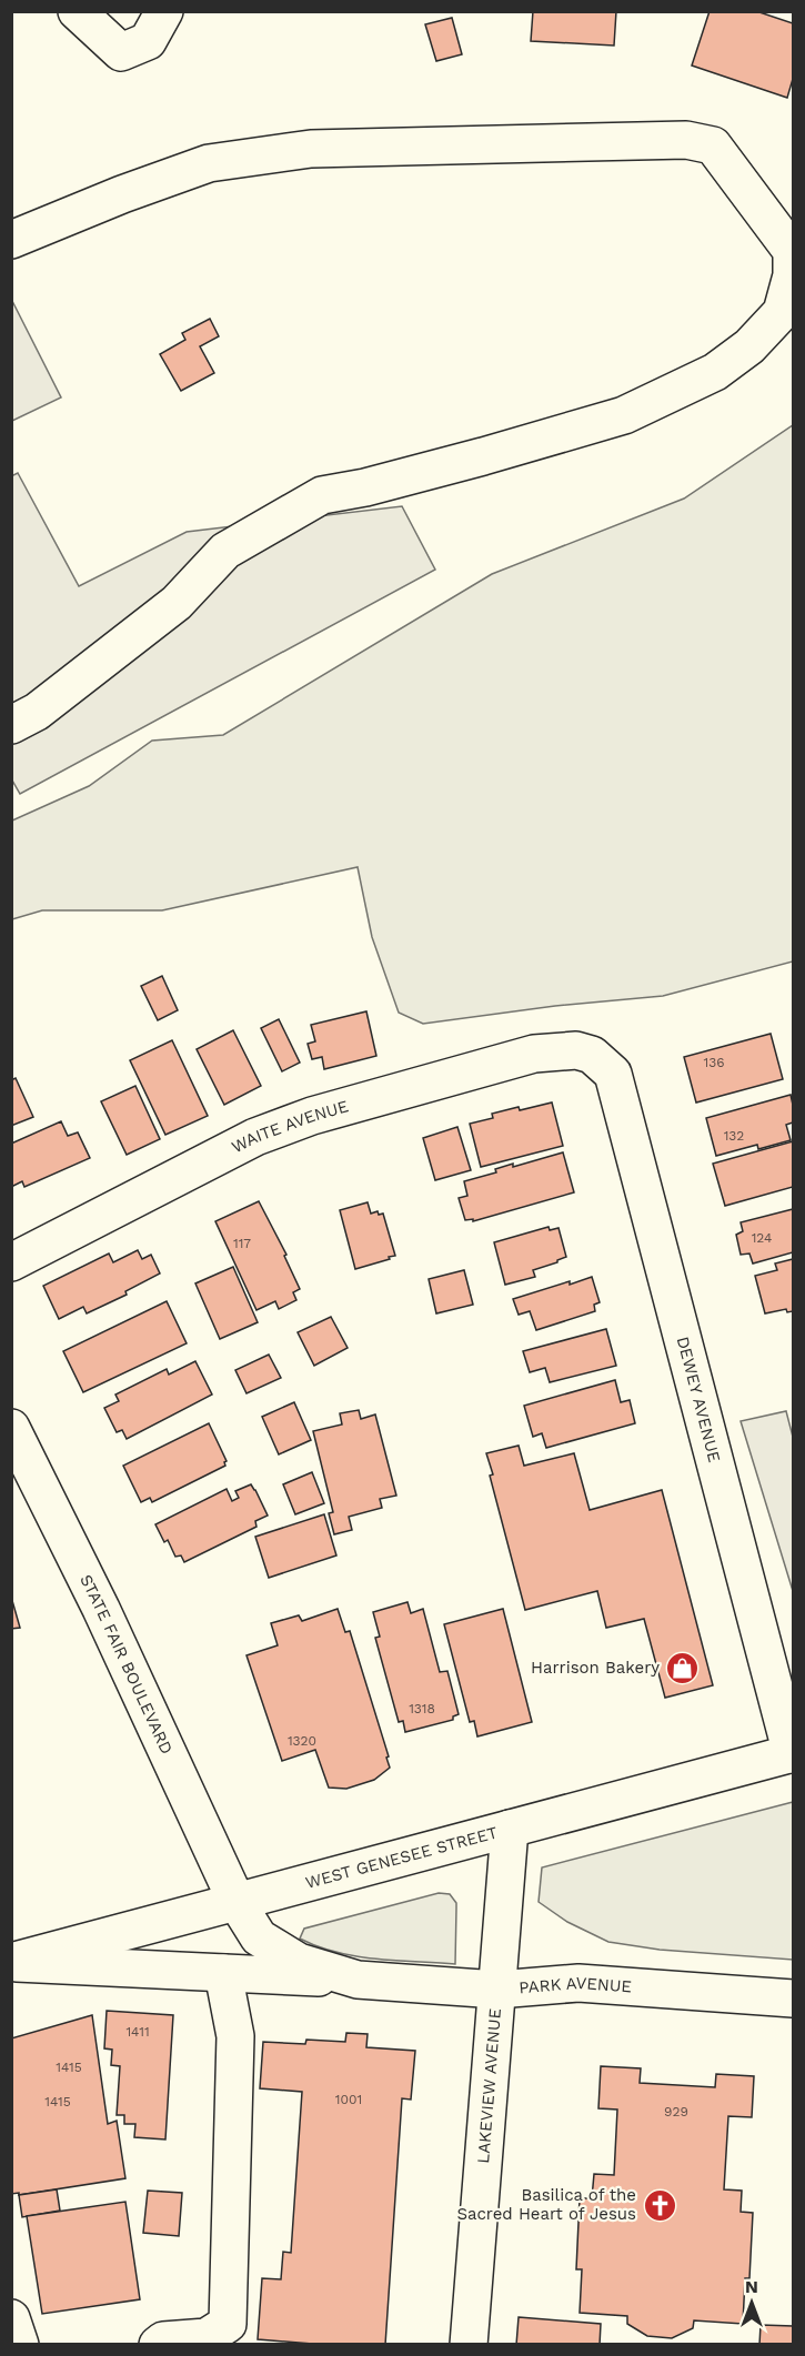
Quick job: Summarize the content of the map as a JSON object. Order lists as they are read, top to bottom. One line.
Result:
{"streets":{"street":["WAITE AVENUE","DEWEY AVENUE","STATE FAIR BOULEVARD","WEST GENESEE STREET","PARK AVENUE","LAKEVIEW AVENUE"]},"crossings":[["WAITE AVENUE","DEWEY AVENUE"],["DEWEY AVENUE","WEST GENESEE STREET"],["STATE FAIR BOULEVARD","WEST GENESEE STREET"],["STATE FAIR BOULEVARD","PARK AVENUE"],["WEST GENESEE STREET","PARK AVENUE"],["WEST GENESEE STREET","LAKEVIEW AVENUE"],["PARK AVENUE","LAKEVIEW AVENUE"]],"places":{"shop":["Harrison Bakery"],"church":["Basilica of the Sacred Heart of Jesus"]},"house_numbers":["136","132","124","117","1318","1320","1411","1415","1001","1415","929"],"north":"top"}
